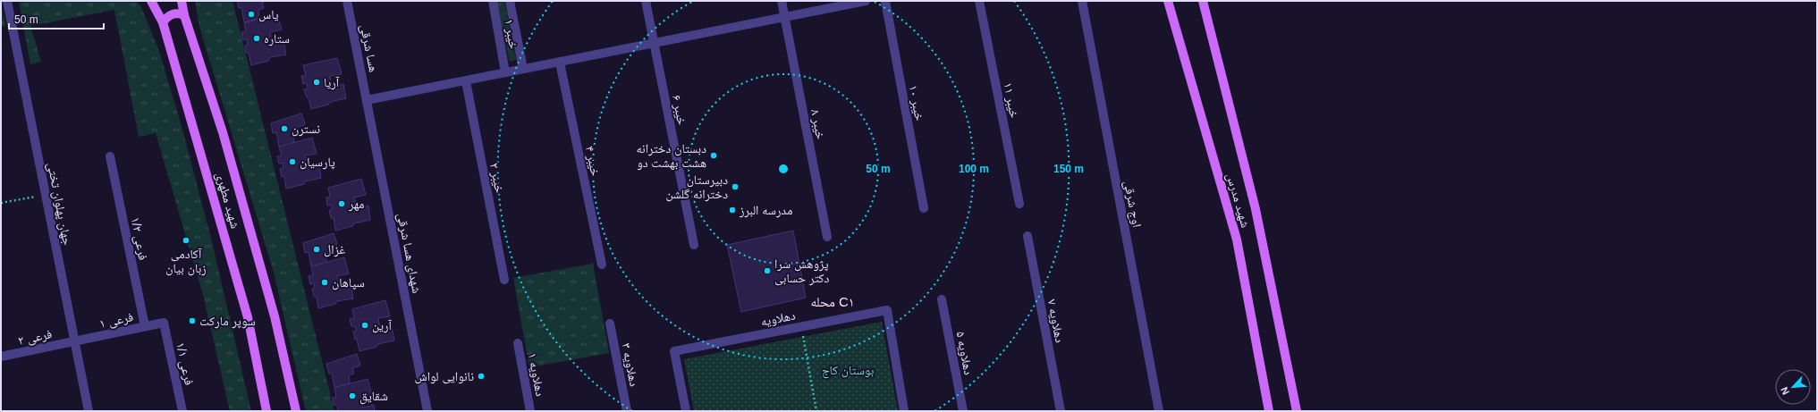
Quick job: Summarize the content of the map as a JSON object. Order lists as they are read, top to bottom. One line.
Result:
{"streets":{"main road":["شهید مطهری","شهید مدرس"],"street":["خیبر ۱","هسا شرقی","خیبر ۱۱","خیبر ۱۰","خیبر ۶","خیبر ۸","خیبر ۴","خیبر ۲","جهان پهلوان تختی","اوج شرقی","فرعی ۱/۲","شهدای هسا شرقی","دهلاویه","فرعی ۱","دهلاویه ۷","فرعی ۲","دهلاویه ۵","فرعی ۱/۱","دهلاویه ۳","دهلاویه ۱"]},"crossings":[["هسا شرقی","شهدای هسا شرقی"],["جهان پهلوان تختی","فرعی ۱"],["جهان پهلوان تختی","فرعی ۲"],["فرعی ۱/۲","فرعی ۱"],["فرعی ۱","فرعی ۲"],["فرعی ۱","فرعی ۱/۱"]],"districts":["محله C۱"],"parks":["بوستان کاج"],"places":["یاس","ستاره","آریا","نسترن","دبستان دخترانه هشت بهشت دو","پارسیان","دبیرستان دخترانه گلشن","مهر","مدرسه البرز","آکادمی زبان بیان","غزال","پژوهش سرا دکتر حسابی","سپاهان","سوپر مارکت","آرین","نانوایی لواش","شقایق"],"scale_bar":"50 m","north":"bottom left","rings":["50 m","100 m","150 m"]}
